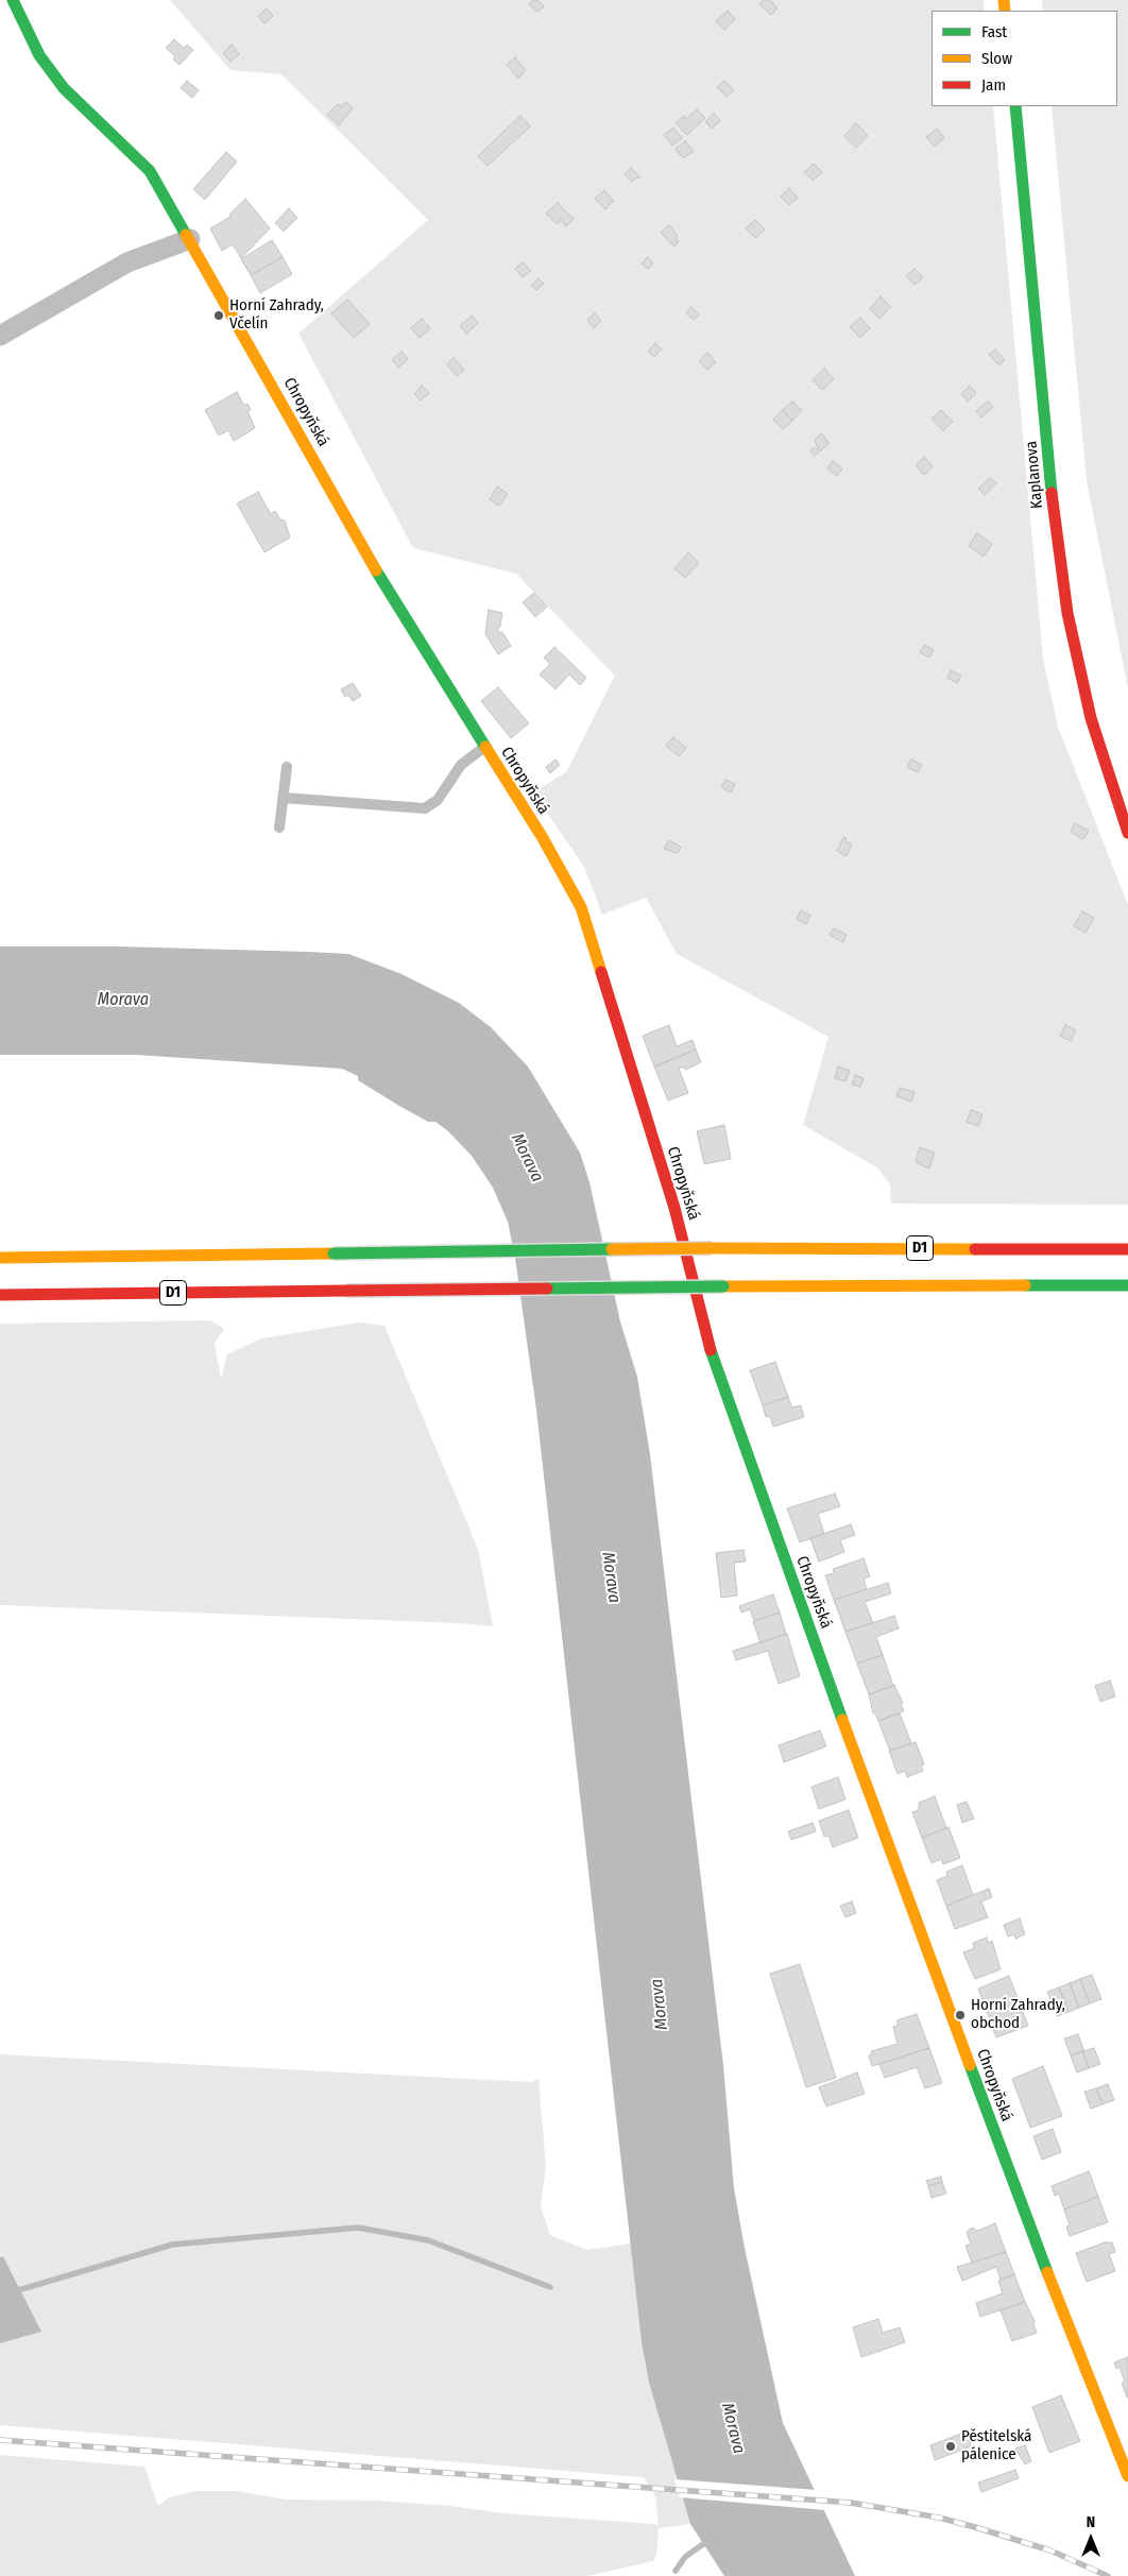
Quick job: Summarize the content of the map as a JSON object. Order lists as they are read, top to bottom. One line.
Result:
{"streets":{"main road":["Chropyňská","Kaplanova","D1"]},"water":["Morava"],"places":["Horní Zahrady, Včelín","Horní Zahrady, obchod","Pěstitelská pálenice"],"legend":["Fast","Slow","Jam"],"north":"top"}
